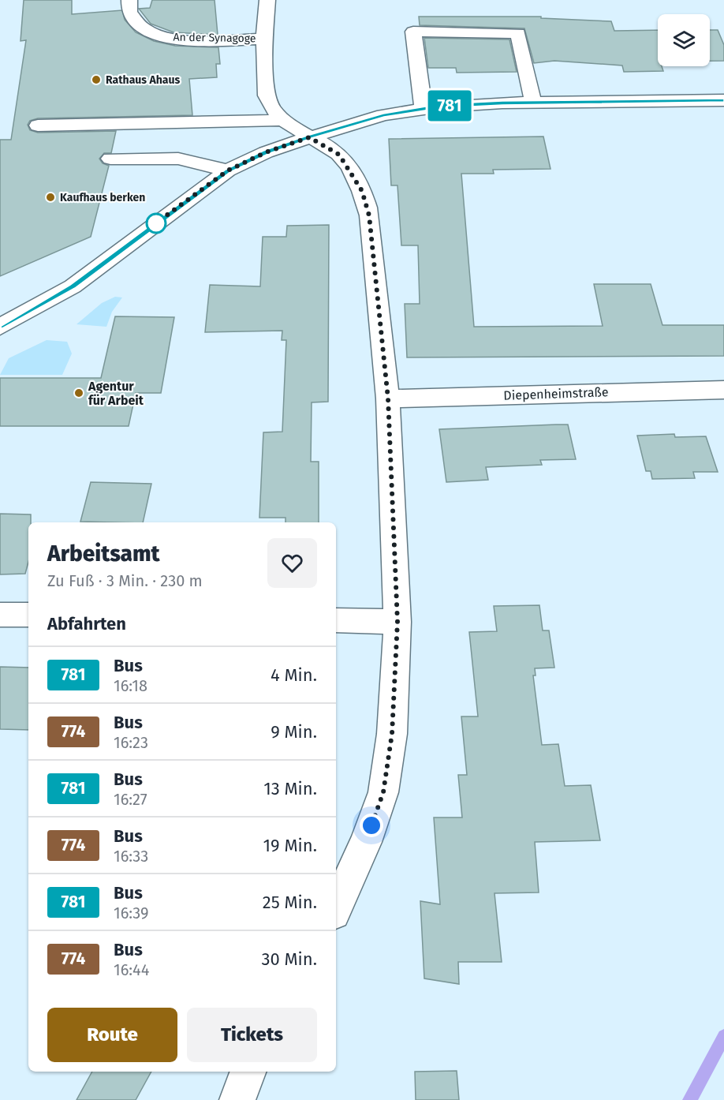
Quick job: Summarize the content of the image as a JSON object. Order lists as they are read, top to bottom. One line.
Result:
{"streets":{"street":["An der Synagoge","Diepenheimstraße"]},"places":["Rathaus Ahaus","Kaufhaus berken","Agentur für Arbeit"],"lines":["bus line 781"],"page":{"on_map":"781","heading":[["Arbeitsamt","Zu Fuß · 3 Min. · 230 m"],"Abfahrten"],"list":[{"mark":"781","name":"Bus","note":"16:18","value":"4 Min."},{"mark":"774","name":"Bus","note":"16:23","value":"9 Min."},{"mark":"781","name":"Bus","note":"16:27","value":"13 Min."},{"mark":"774","name":"Bus","note":"16:33","value":"19 Min."},{"mark":"781","name":"Bus","note":"16:39","value":"25 Min."},{"mark":"774","name":"Bus","note":"16:44","value":"30 Min."}],"buttons":["Route","Tickets"]}}
